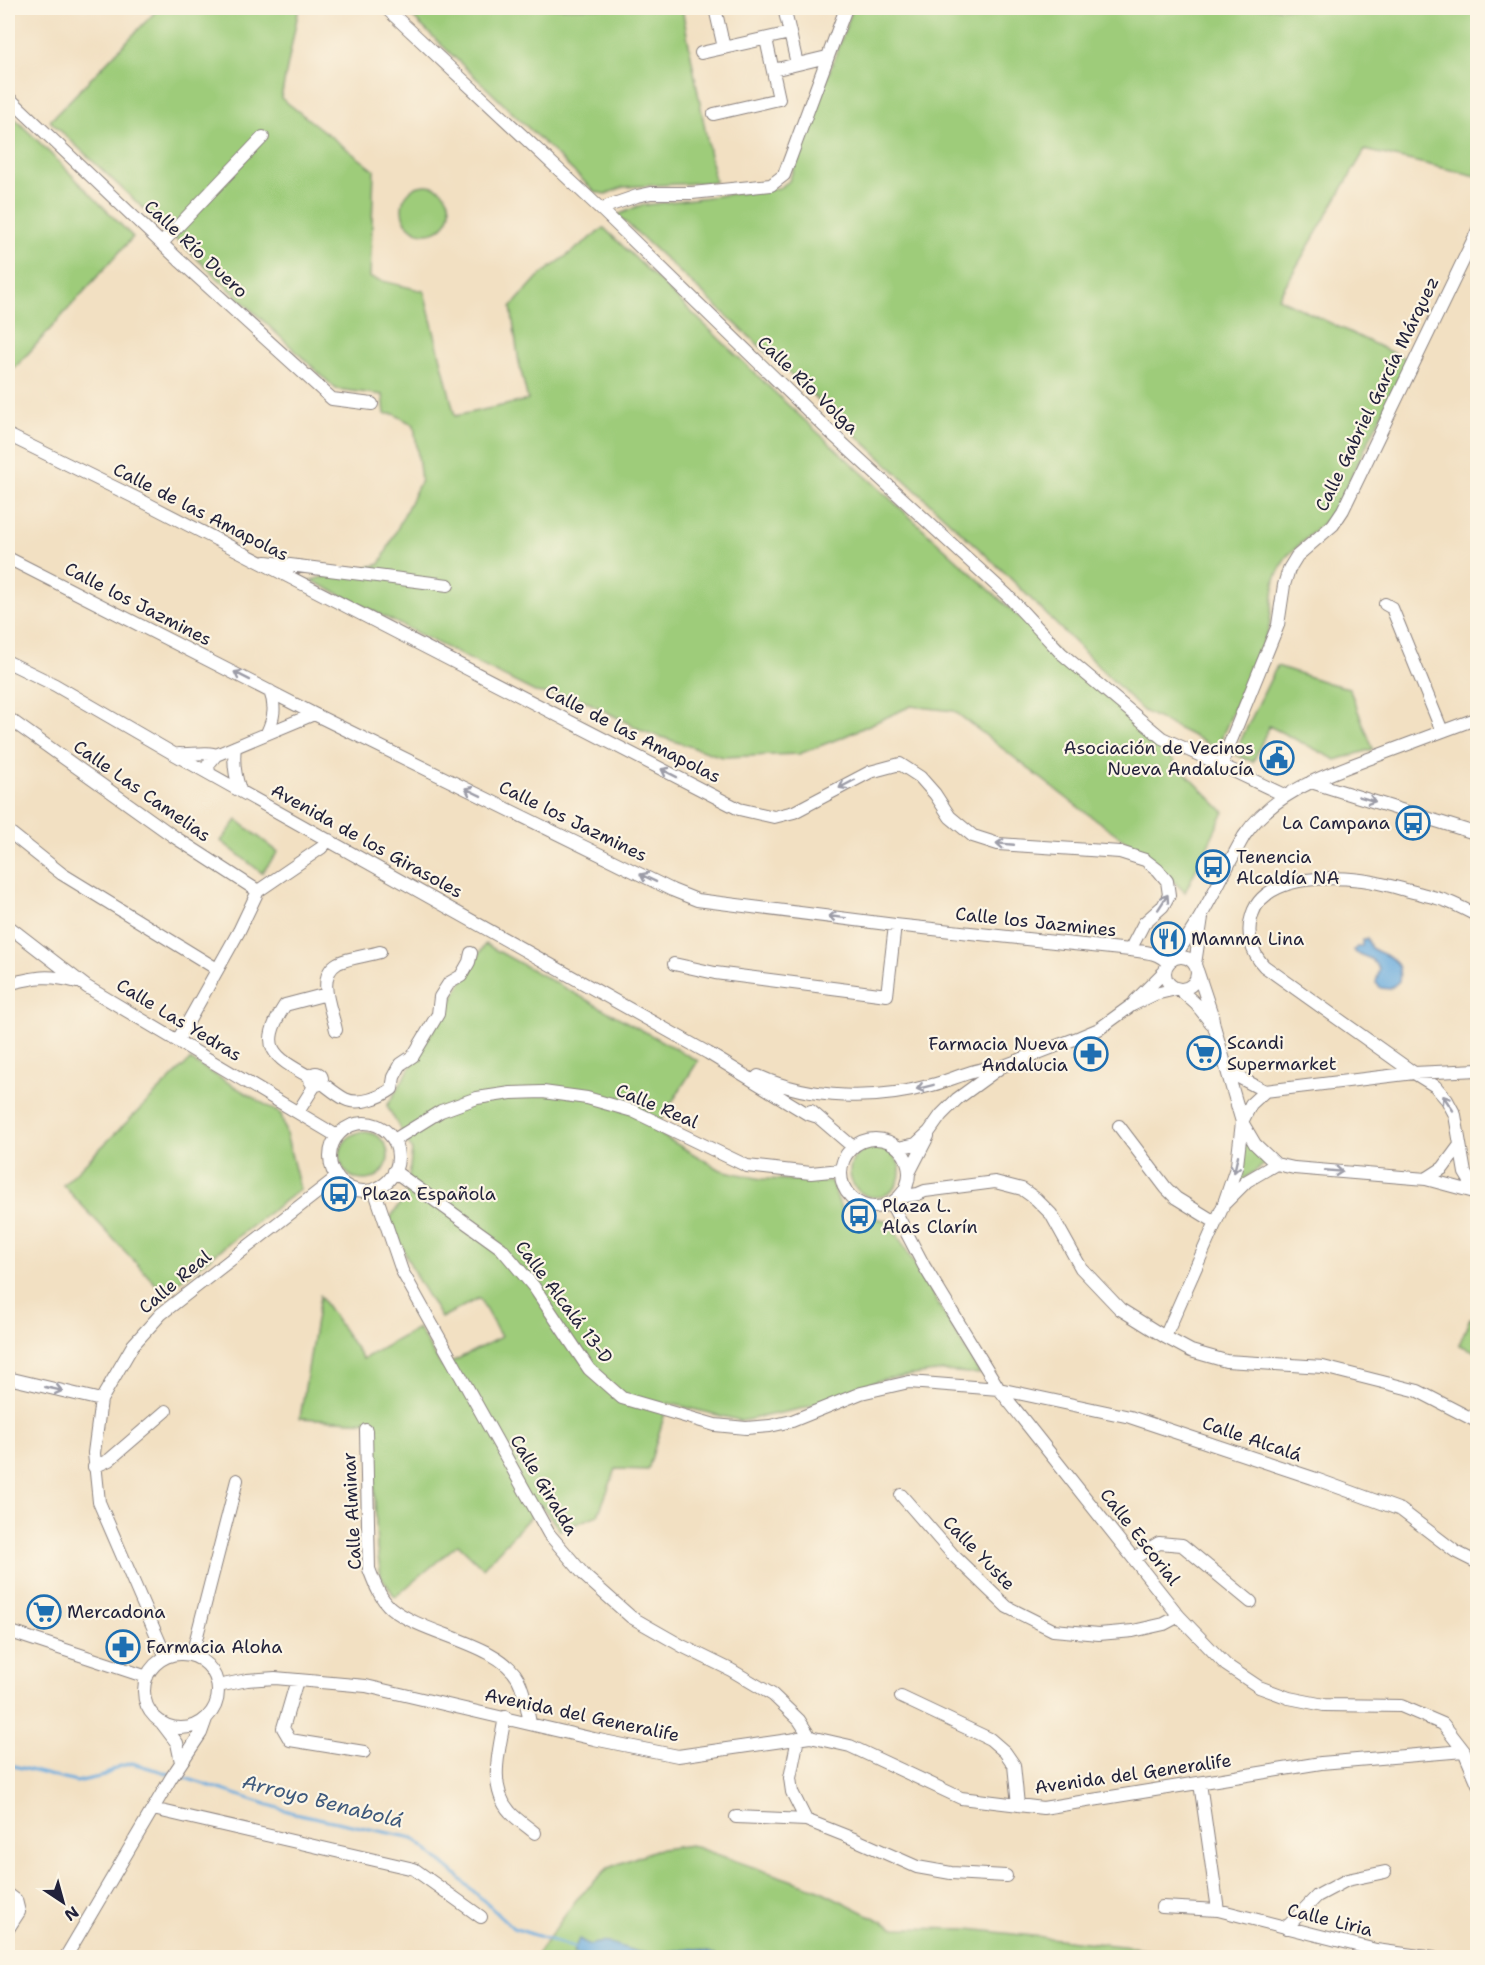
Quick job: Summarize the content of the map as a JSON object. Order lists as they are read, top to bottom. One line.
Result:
{"streets":{"street":["Calle Río Duero","Calle Río Volga","Calle Gabriel García Márquez","Calle de las Amapolas","Calle los Jazmines","Calle Las Camelias","Avenida de los Girasoles","Calle Las Yedras","Calle Real","Calle Alcalá 13-D","Calle Alcalá","Calle Giralda","Calle Alminar","Calle Escorial","Calle Yuste","Avenida del Generalife","Calle Liria"]},"crossings":[["Calle Río Volga","Calle Gabriel García Márquez"],["Calle de las Amapolas","Calle los Jazmines"],["Avenida de los Girasoles","Calle Real"],["Avenida de los Girasoles","Calle Escorial"],["Calle Las Yedras","Calle Real"],["Calle Las Yedras","Calle Alcalá 13-D"],["Calle Las Yedras","Calle Giralda"],["Calle Real","Calle Alcalá 13-D"],["Calle Real","Calle Giralda"],["Calle Real","Calle Escorial"],["Calle Real","Avenida del Generalife"],["Calle Alcalá 13-D","Calle Alcalá"],["Calle Alcalá 13-D","Calle Giralda"],["Calle Alcalá 13-D","Calle Escorial"],["Calle Alcalá","Calle Escorial"],["Calle Giralda","Avenida del Generalife"],["Calle Alminar","Avenida del Generalife"],["Calle Escorial","Calle Yuste"],["Calle Escorial","Avenida del Generalife"]],"one_way":["Calle de las Amapolas","Calle los Jazmines"],"water":["Arroyo Benabolá"],"places":{"public building":["Asociación de Vecinos Nueva Andalucía"],"bus stop":["La Campana","Tenencia Alcaldía NA","Plaza Española","Plaza L. Alas Clarín"],"restaurant":["Mamma Lina"],"supermarket":["Scandi Supermarket","Mercadona"],"pharmacy":["Farmacia Nueva Andalucia","Farmacia Aloha"]},"north":"bottom right"}
